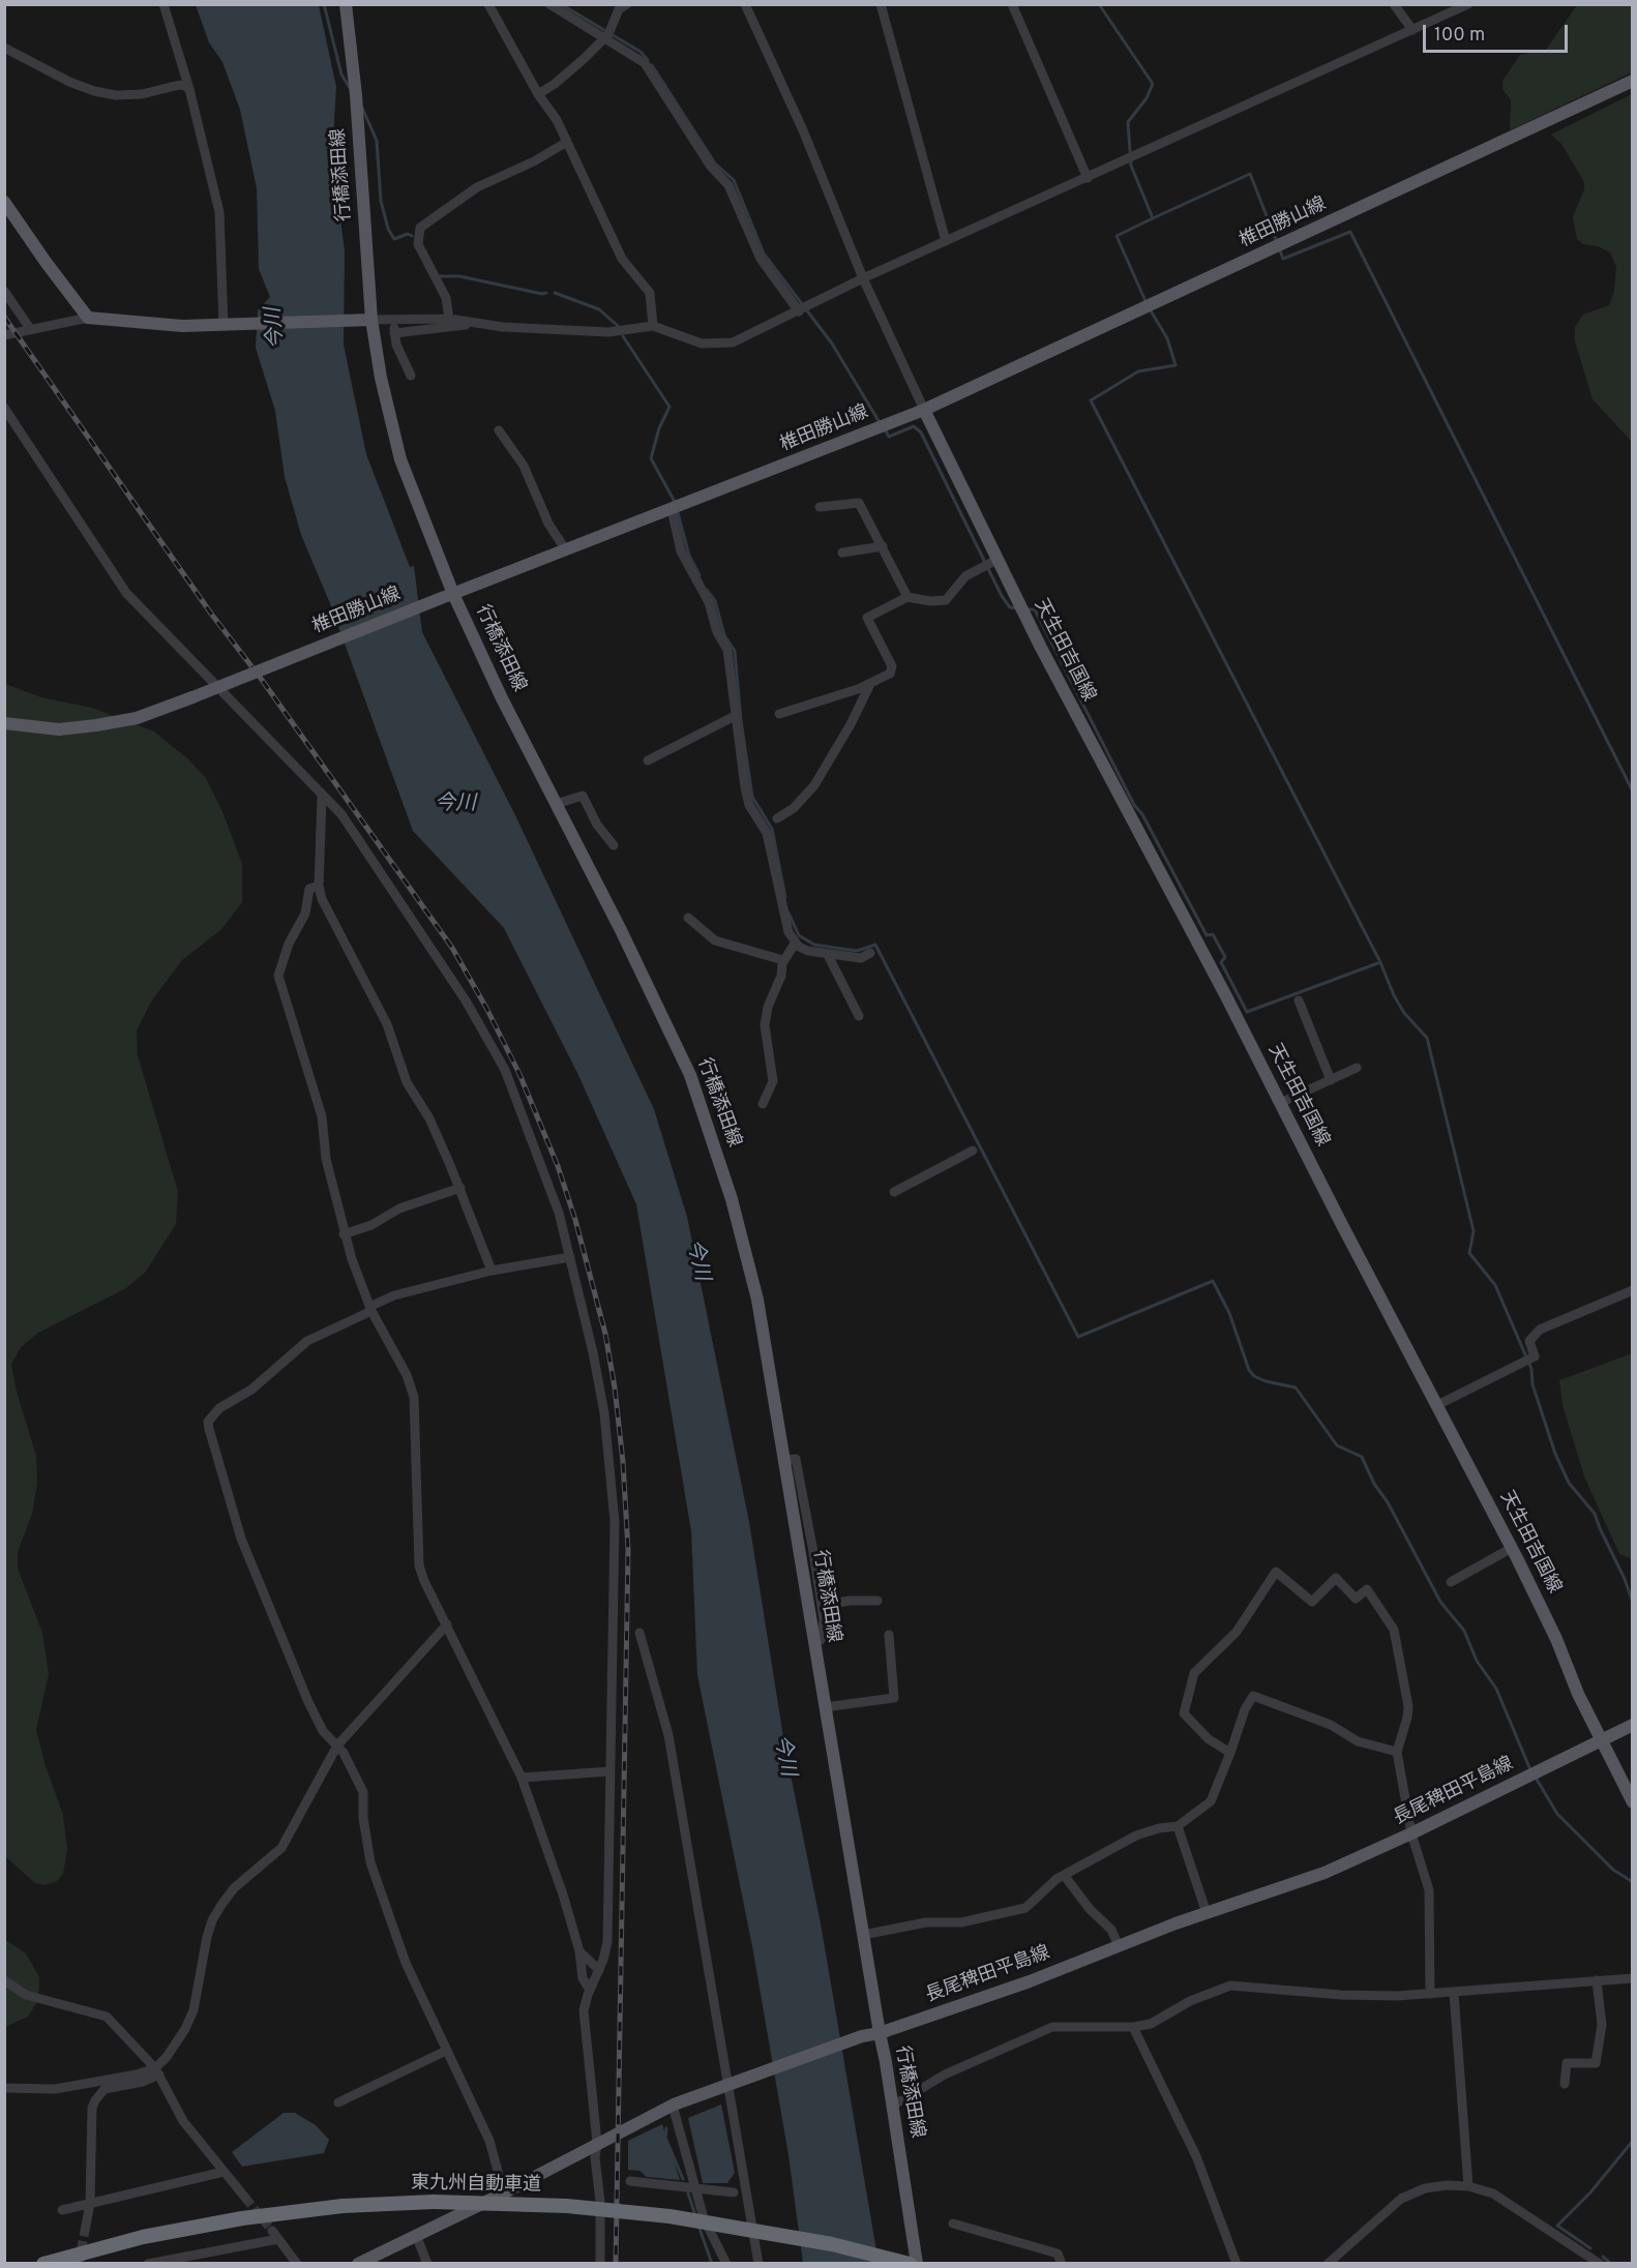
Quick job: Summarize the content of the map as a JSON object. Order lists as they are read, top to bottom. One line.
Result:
{"streets":{"highway":["東九州自動車道"],"main road":["行橋添田線","椎田勝山線","天生田吉国線","長尾稗田平島線"]},"crossings":[["行橋添田線","椎田勝山線"],["行橋添田線","長尾稗田平島線"],["椎田勝山線","天生田吉国線"],["天生田吉国線","長尾稗田平島線"]],"water":["今川"],"scale_bar":"100 m"}
